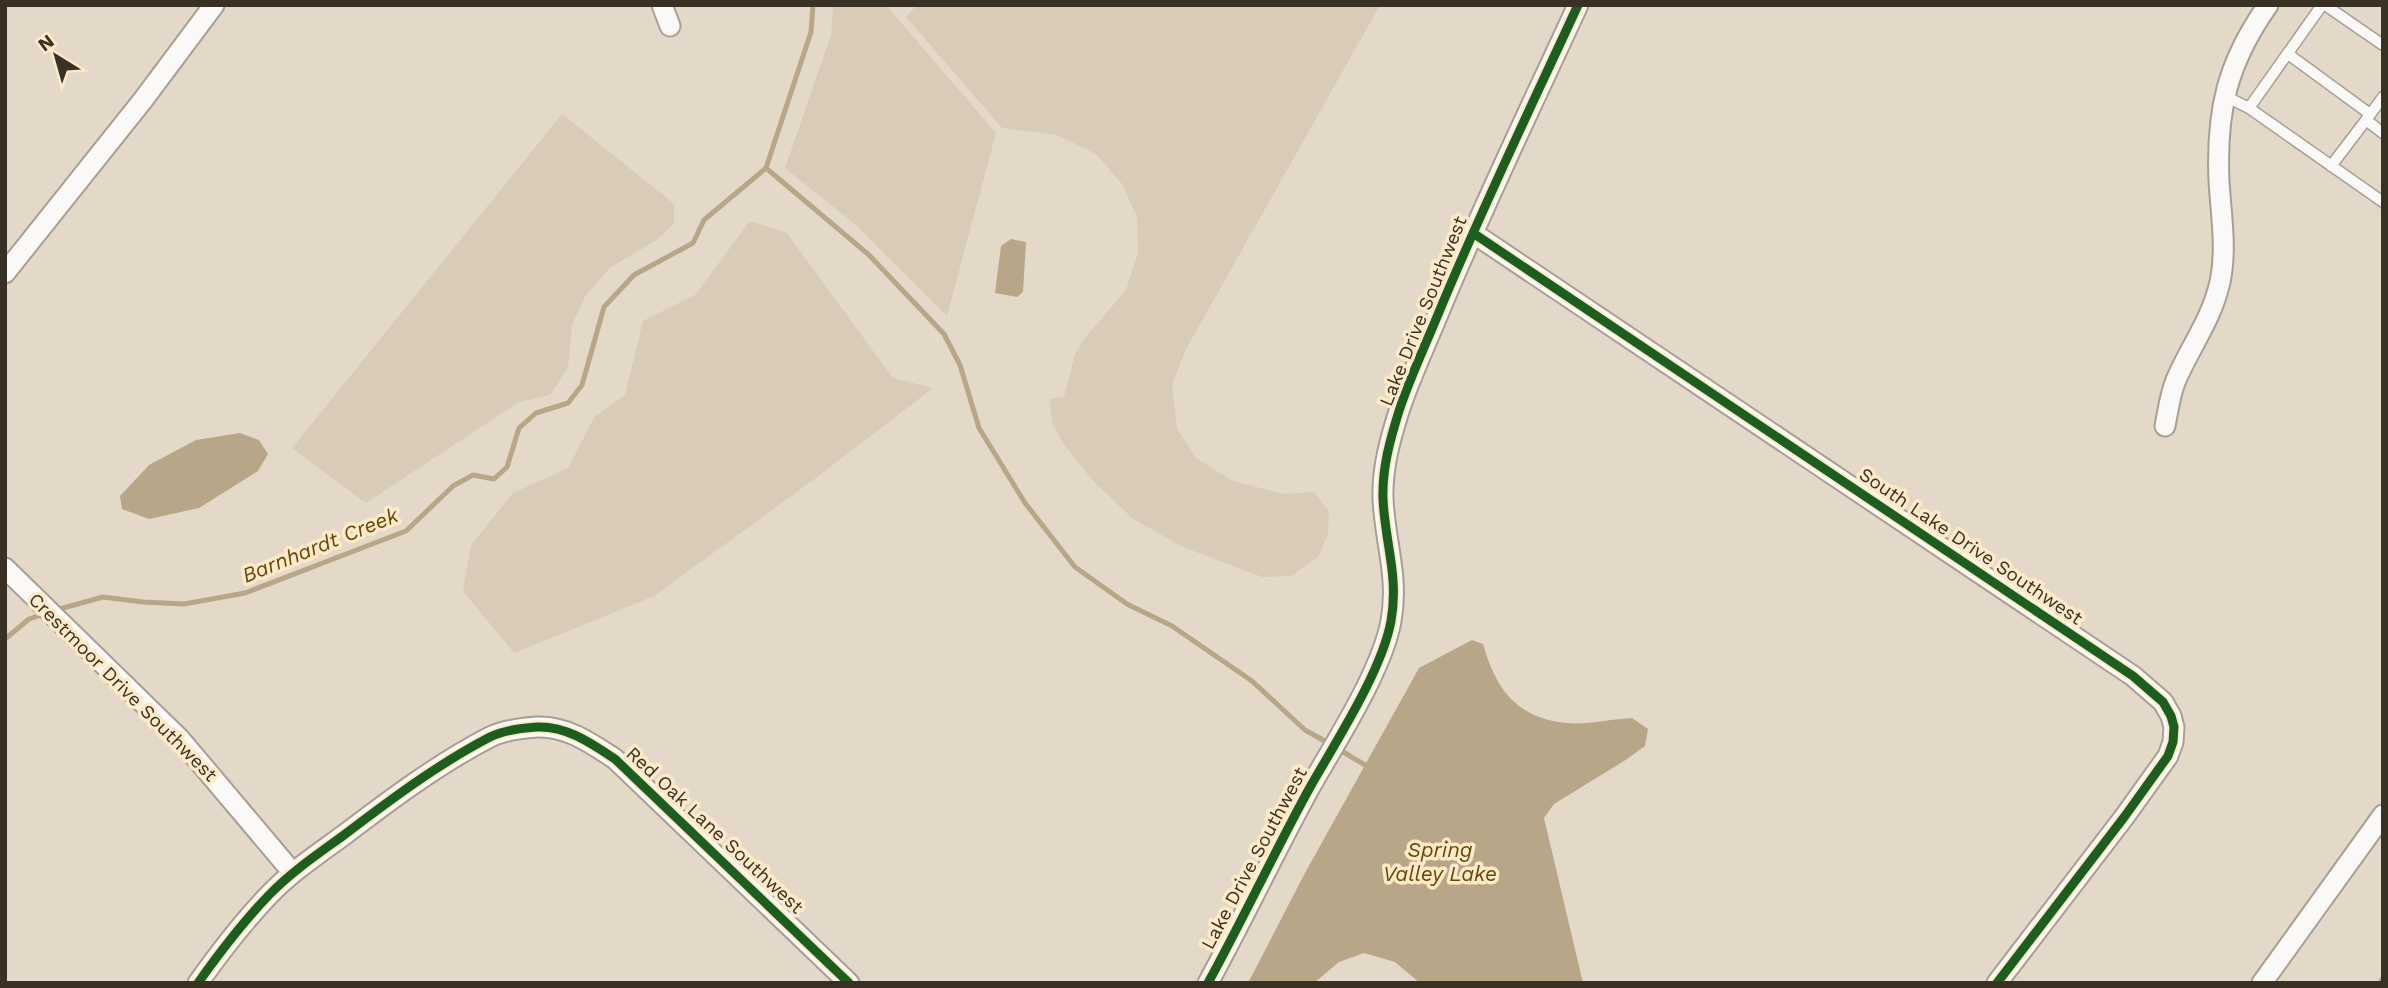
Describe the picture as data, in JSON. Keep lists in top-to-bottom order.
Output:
{
  "streets": {
    "street": [
      "Lake Drive Southwest",
      "South Lake Drive Southwest",
      "Crestmoor Drive Southwest",
      "Red Oak Lane Southwest"
    ]
  },
  "crossings": [
    ["Lake Drive Southwest", "South Lake Drive Southwest"],
    ["Crestmoor Drive Southwest", "Red Oak Lane Southwest"]
  ],
  "water": ["Barnhardt Creek", "Spring Valley Lake"],
  "north": "top left"
}
